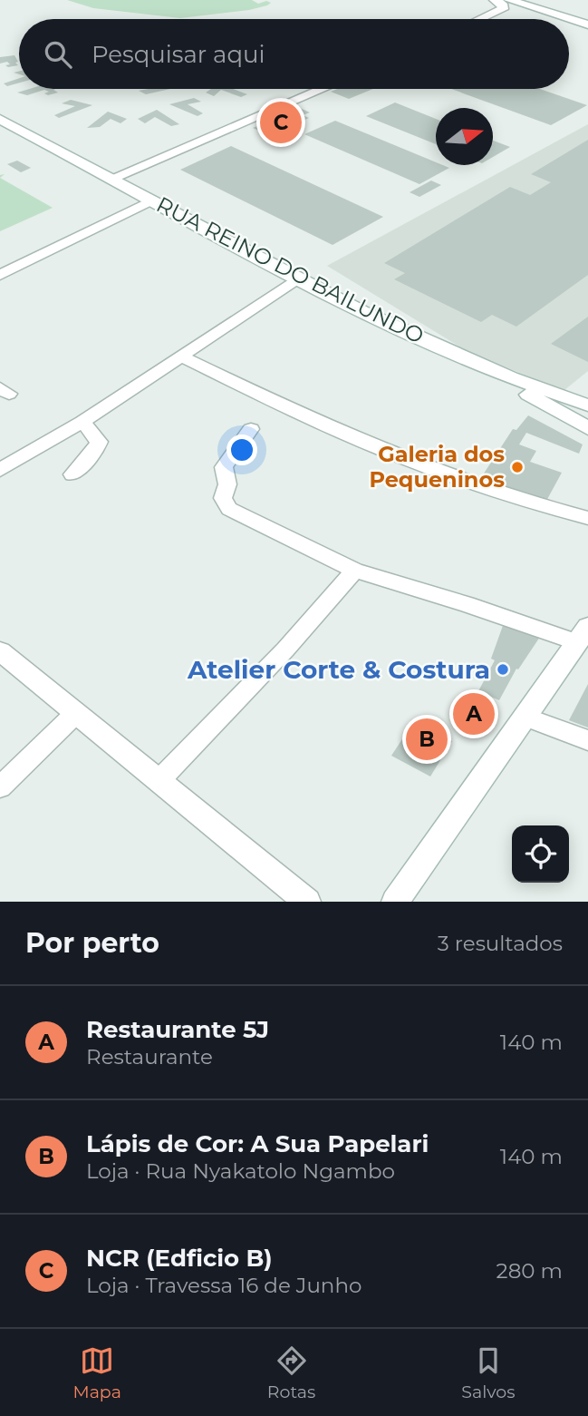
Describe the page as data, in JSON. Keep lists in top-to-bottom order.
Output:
{
  "streets": {
    "main road": ["RUA REINO DO BAILUNDO"]
  },
  "places": ["Galeria dos Pequeninos", "Atelier Corte & Costura"],
  "north": "right",
  "page": {
    "search": "Pesquisar aqui",
    "pins": ["C", "A", "B"],
    "heading": ["Por perto", "3 resultados"],
    "list": [
      {
        "mark": "A",
        "name": "Restaurante 5J",
        "note": "Restaurante",
        "value": "140 m"
      },
      {
        "mark": "B",
        "name": "Lápis de Cor: A Sua Papelari",
        "note": "Loja · Rua Nyakatolo Ngambo",
        "value": "140 m"
      },
      {
        "mark": "C",
        "name": "NCR (Edficio B)",
        "note": "Loja · Travessa 16 de Junho",
        "value": "280 m"
      }
    ],
    "nav": ["Mapa", "Rotas", "Salvos"]
  }
}
